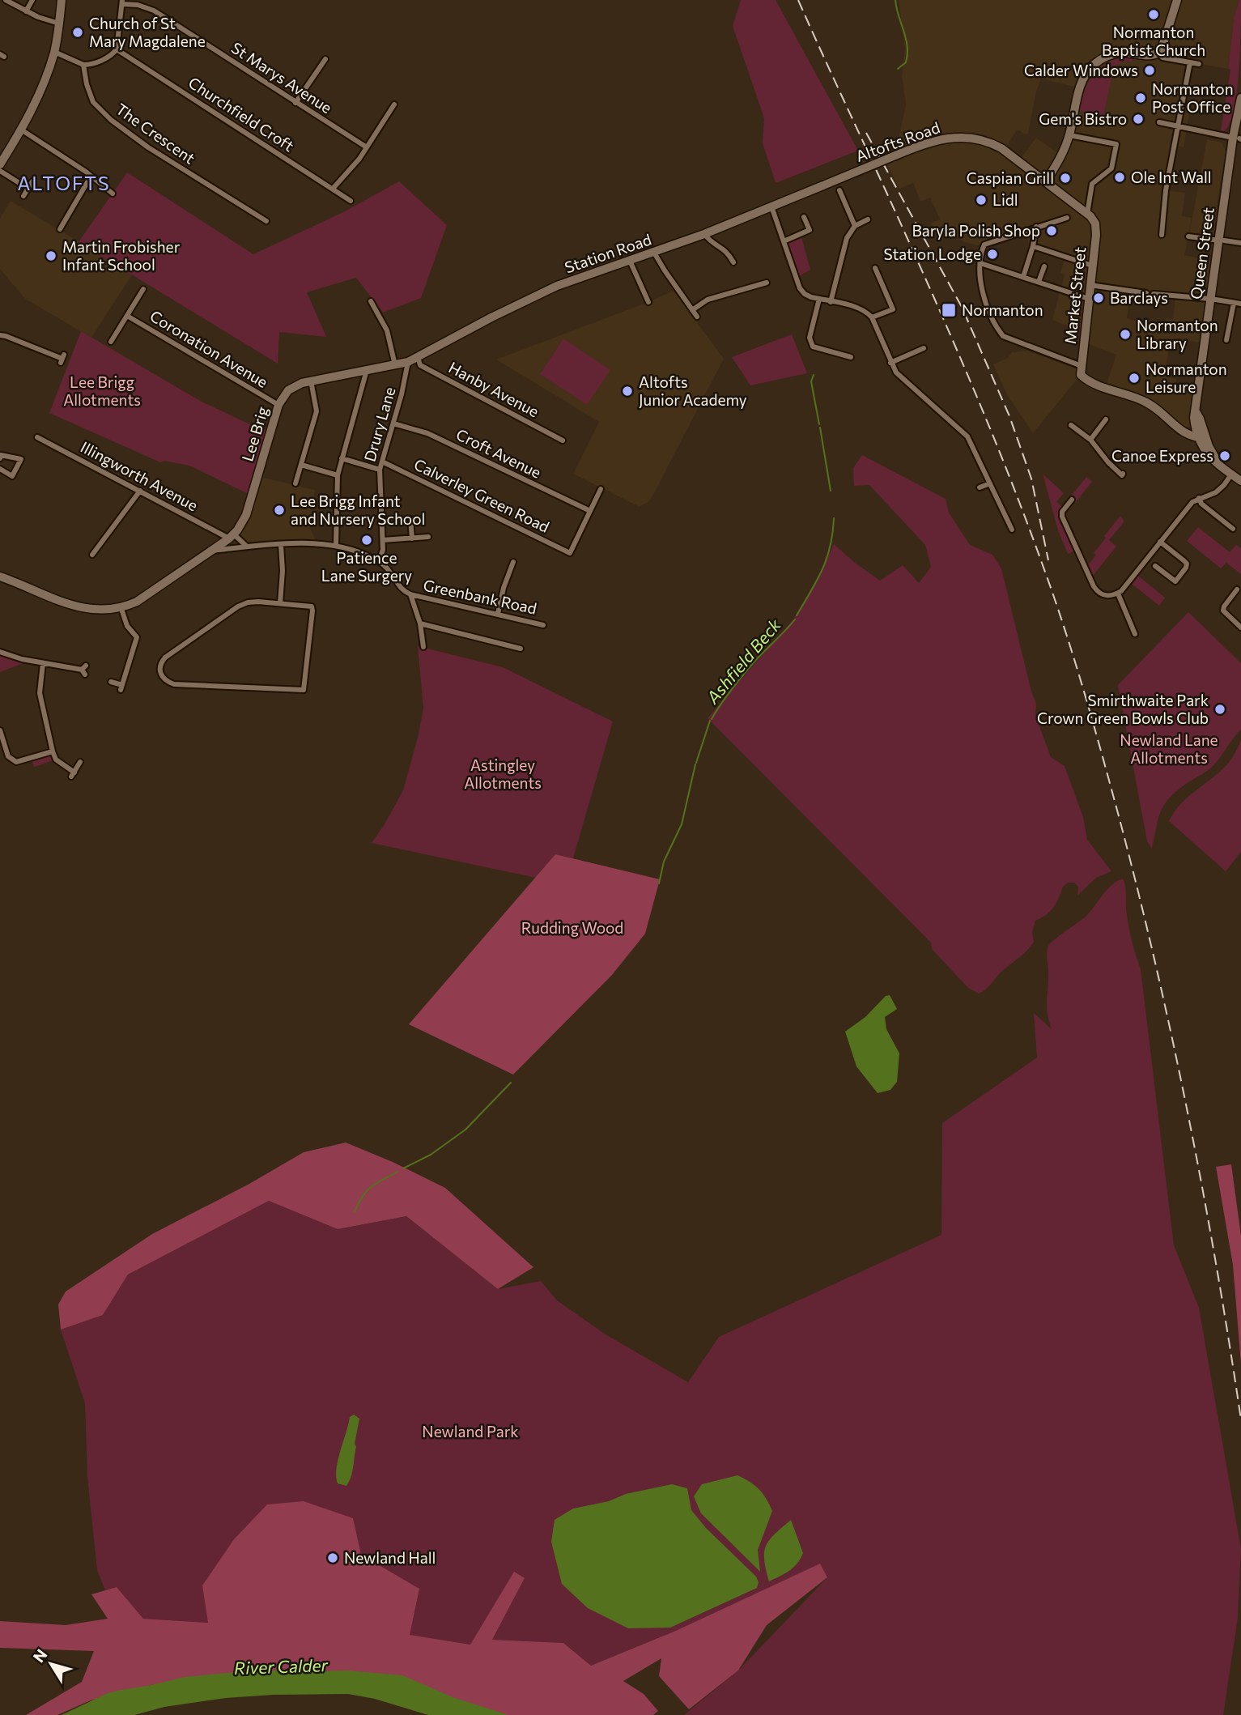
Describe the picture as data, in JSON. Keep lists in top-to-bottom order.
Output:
{
  "streets": {
    "street": [
      "St Marys Avenue",
      "Churchfield Croft",
      "The Crescent",
      "Altofts Road",
      "Station Road",
      "Queen Street",
      "Market Street",
      "Coronation Avenue",
      "Hanby Avenue",
      "Drury Lane",
      "Lee Brig",
      "Croft Avenue",
      "Illingworth Avenue",
      "Calverley Green Road",
      "Greenbank Road"
    ]
  },
  "crossings": [
    ["Altofts Road", "Station Road"],
    ["Altofts Road", "Market Street"],
    ["Station Road", "Hanby Avenue"],
    ["Station Road", "Drury Lane"],
    ["Station Road", "Lee Brig"],
    ["Coronation Avenue", "Lee Brig"],
    ["Drury Lane", "Lee Brig"],
    ["Drury Lane", "Croft Avenue"],
    ["Drury Lane", "Calverley Green Road"],
    ["Lee Brig", "Illingworth Avenue"],
    ["Croft Avenue", "Calverley Green Road"]
  ],
  "districts": ["ALTOFTS"],
  "water": ["Ashfield Beck", "River Calder"],
  "parks": [
    "Lee Brigg Allotments",
    "Newland Lane Allotments",
    "Astingley Allotments",
    "Rudding Wood",
    "Newland Park"
  ],
  "places": {
    "other": [
      "Normanton Baptist Church",
      "Church of St Mary Magdalene",
      "Calder Windows",
      "Normanton Post Office",
      "Gem's Bistro",
      "Ole Int Wall",
      "Caspian Grill",
      "Lidl",
      "Baryla Polish Shop",
      "Station Lodge",
      "Martin Frobisher Infant School",
      "Barclays",
      "Normanton Library",
      "Normanton Leisure",
      "Altofts Junior Academy",
      "Canoe Express",
      "Lee Brigg Infant and Nursery School",
      "Patience Lane Surgery",
      "Smirthwaite Park Crown Green Bowls Club",
      "Newland Hall"
    ],
    "transit": ["Normanton"]
  },
  "north": "top left"
}
